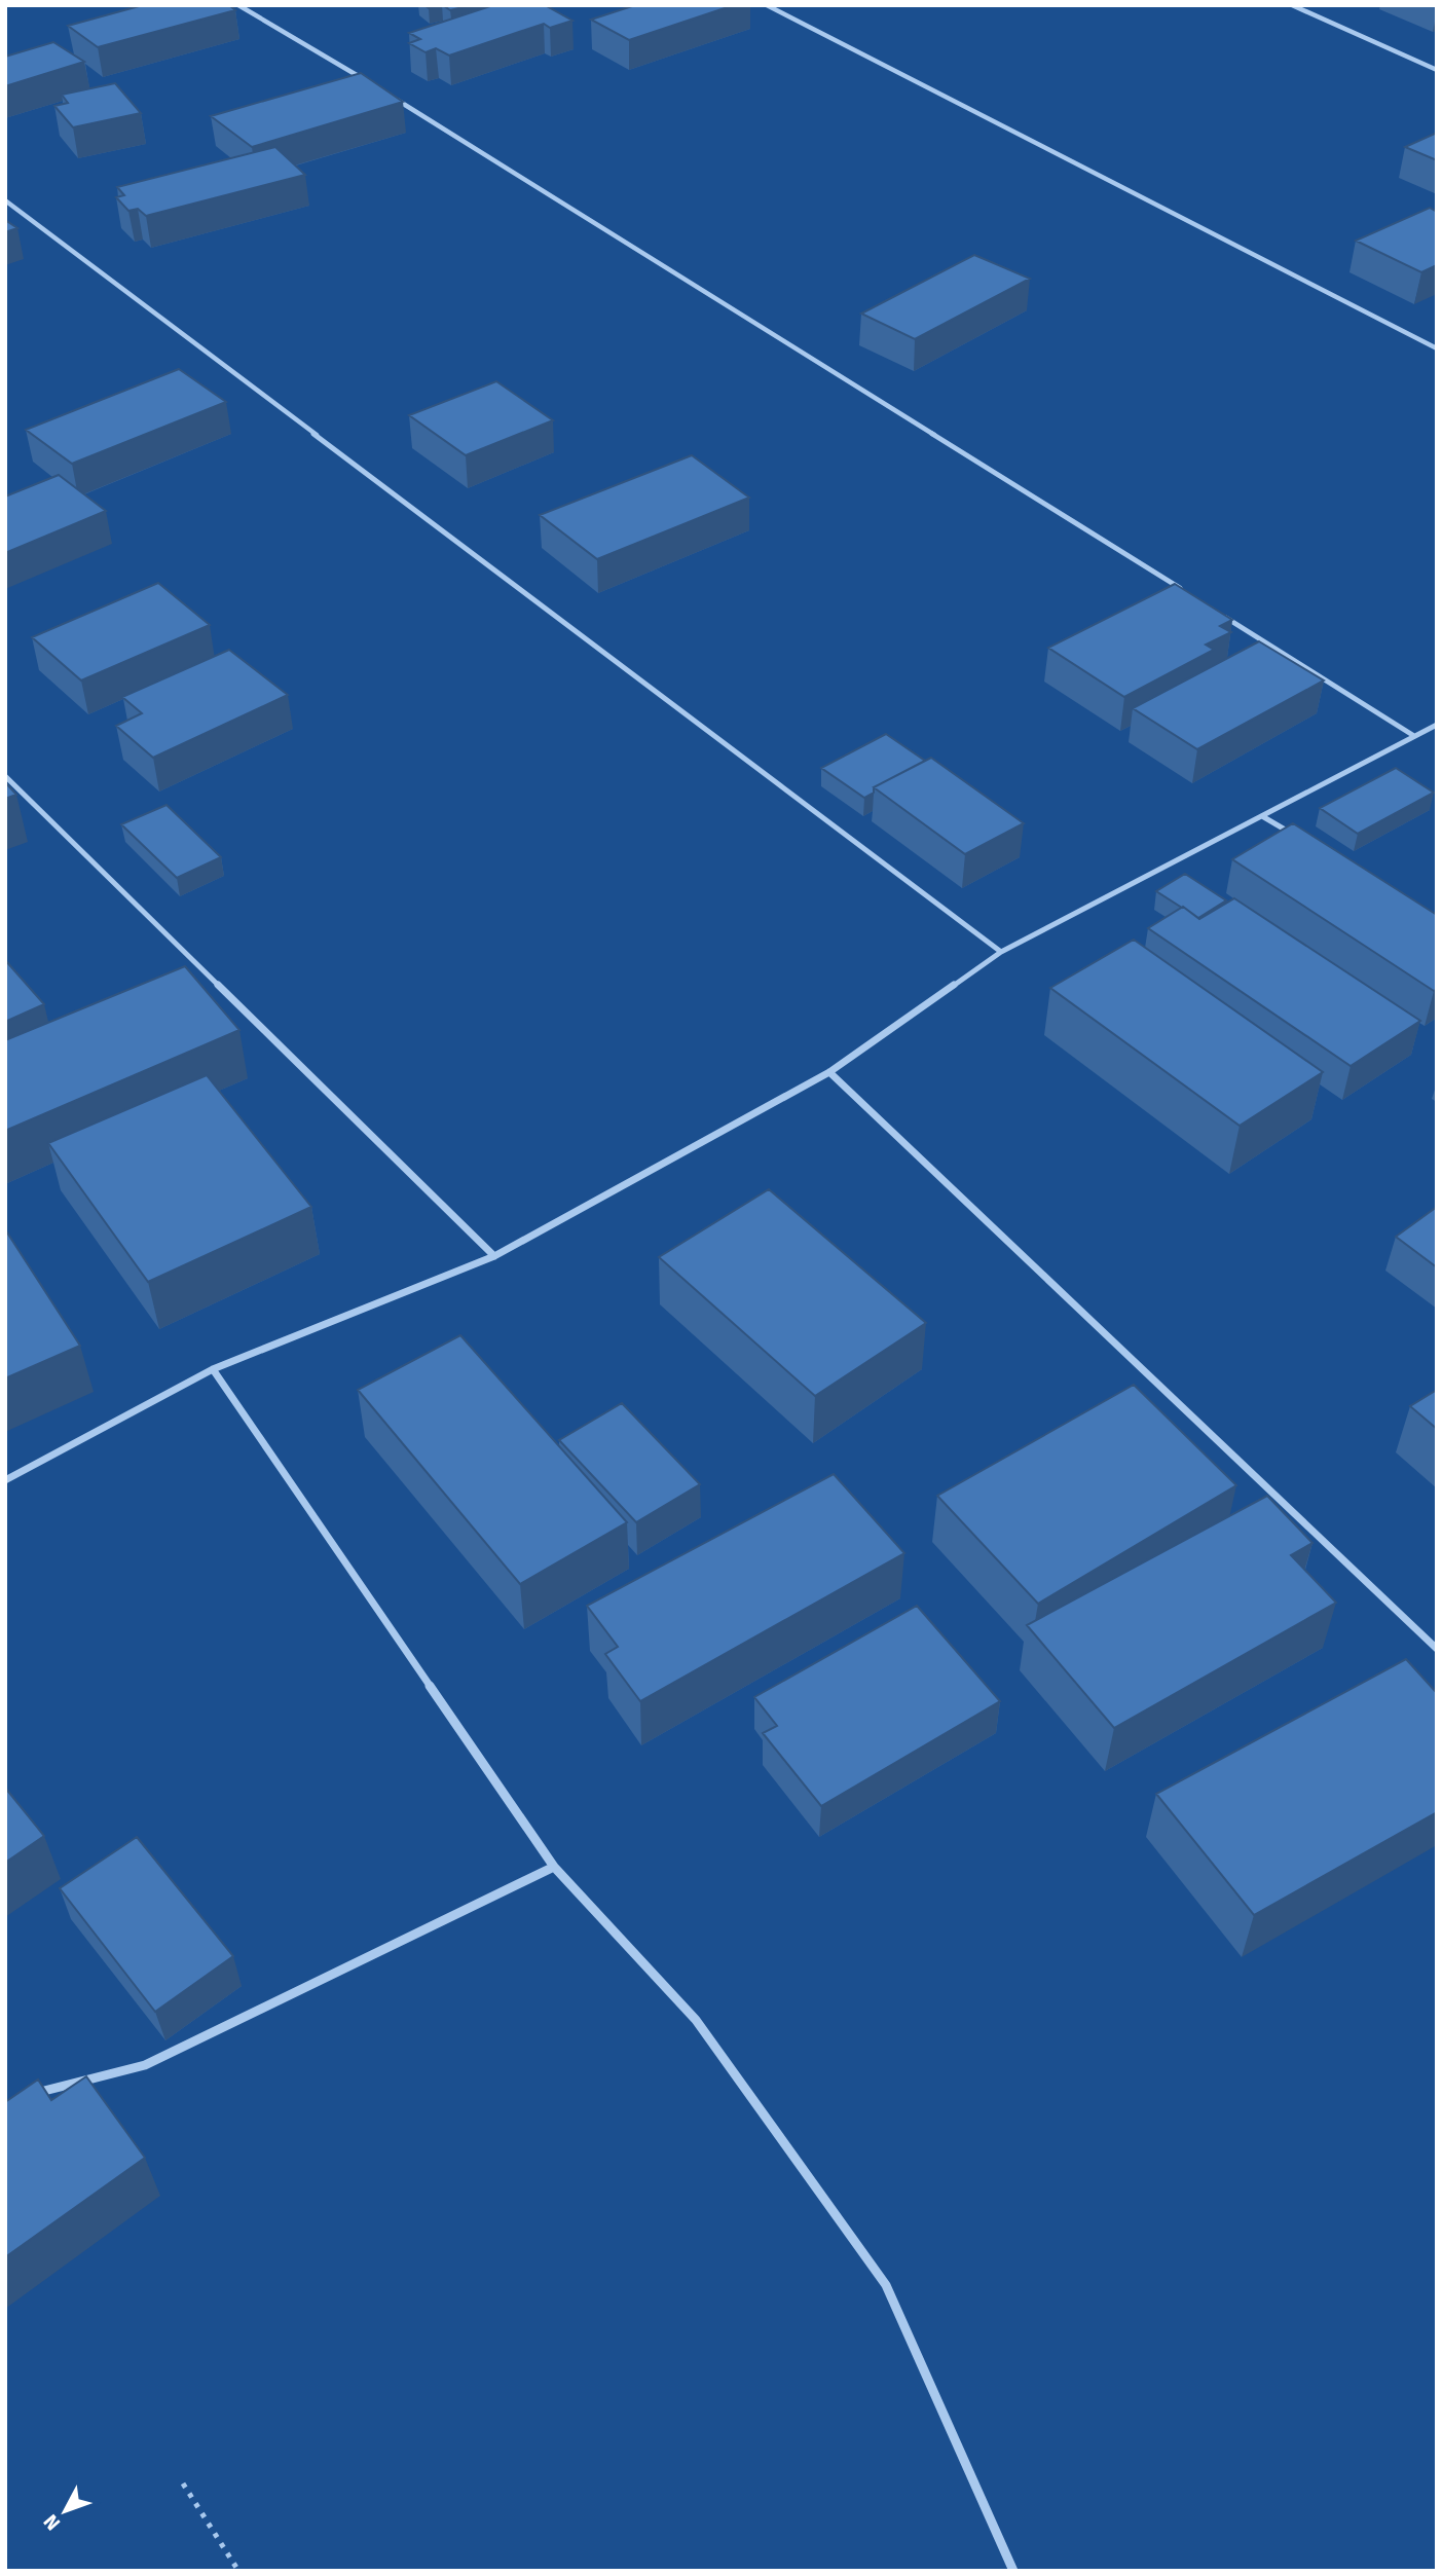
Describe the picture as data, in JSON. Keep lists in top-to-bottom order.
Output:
{
  "north": "bottom left"
}
